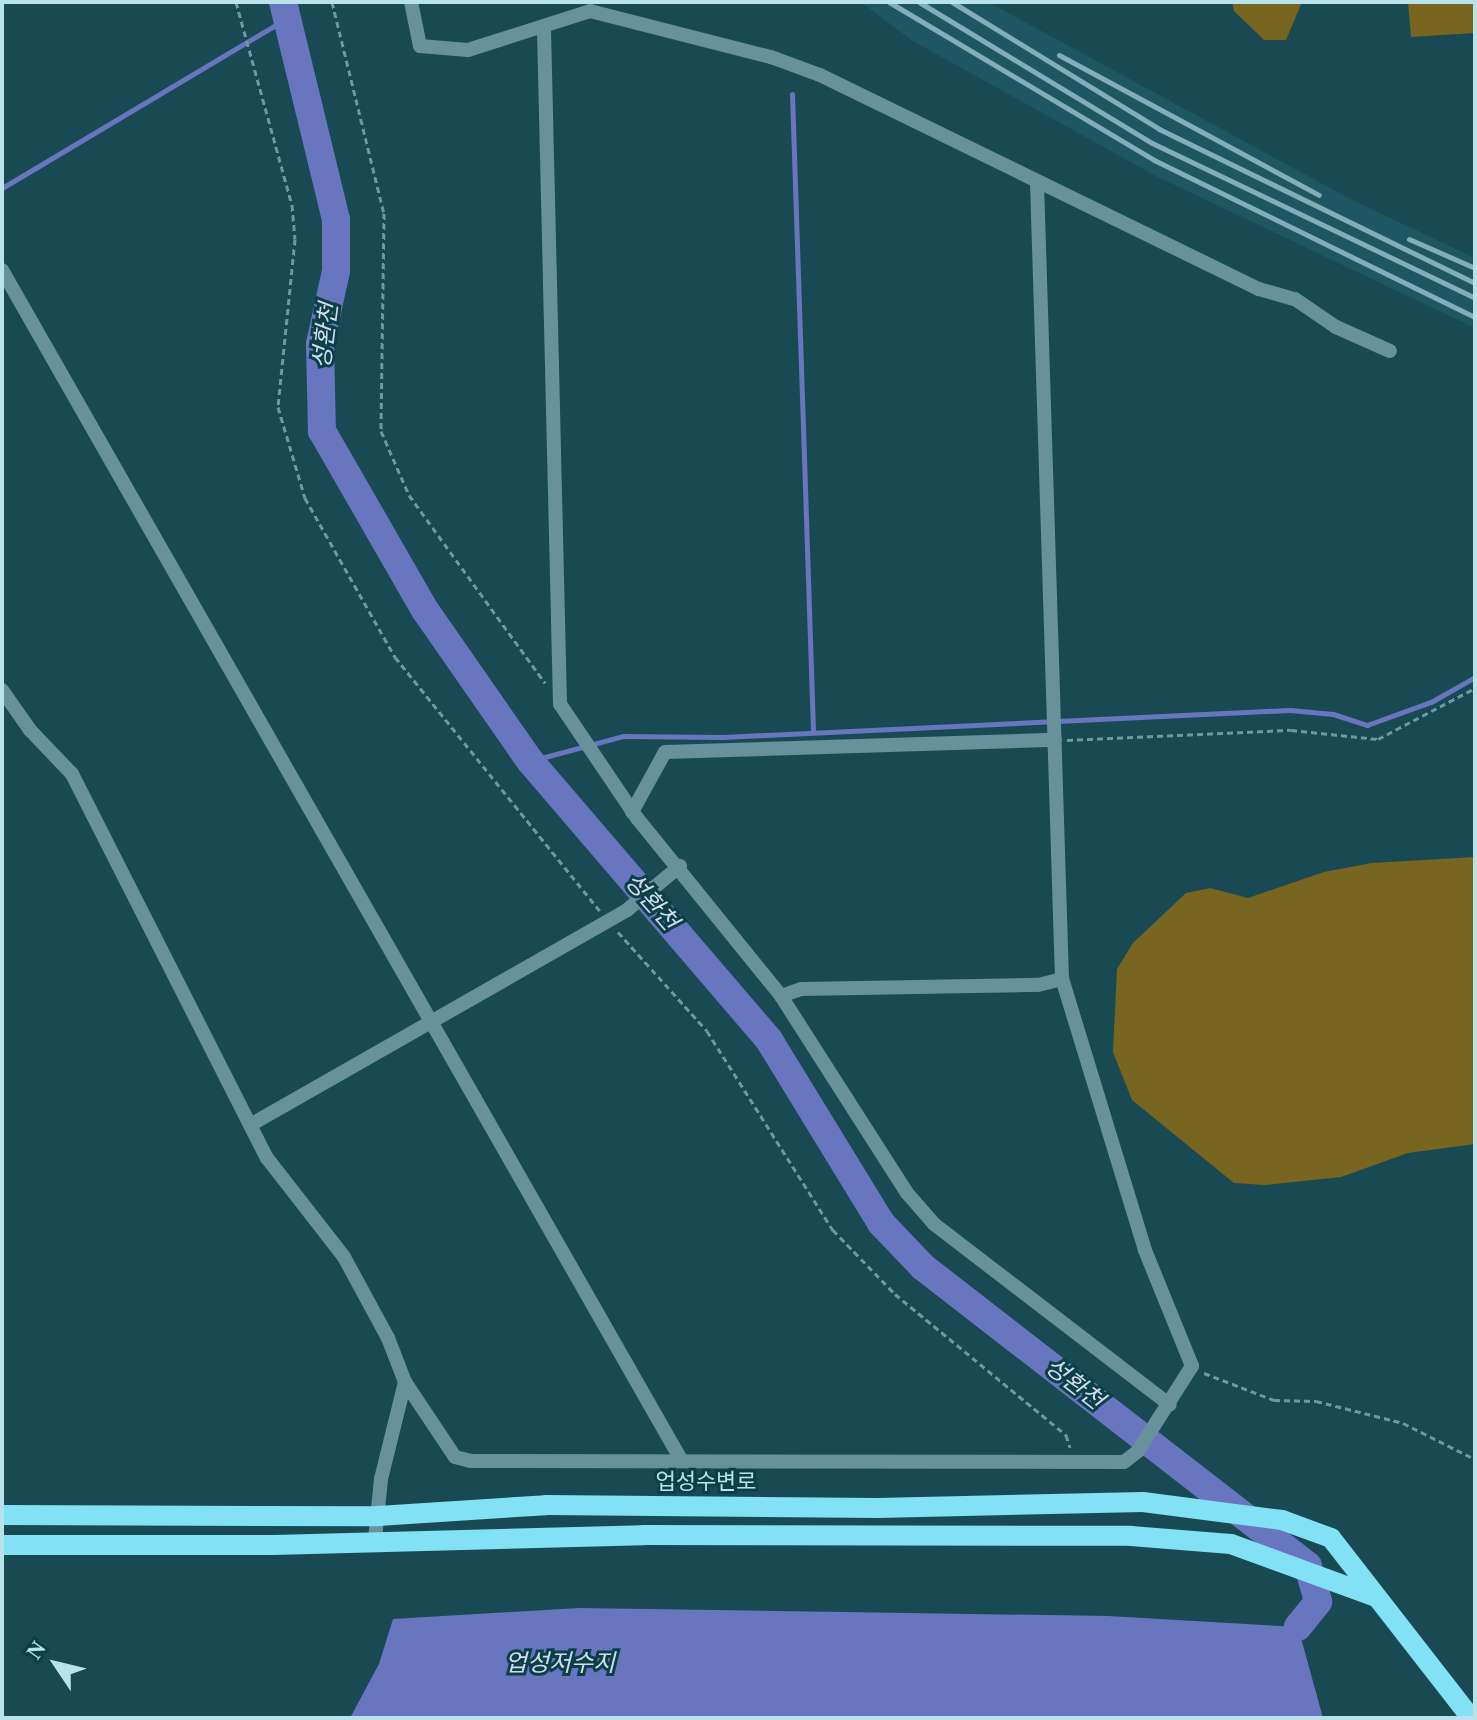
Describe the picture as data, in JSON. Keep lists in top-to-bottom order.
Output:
{
  "streets": {
    "main road": ["업성수변로"]
  },
  "water": ["성환천", "업성저수지"],
  "north": "top left"
}
